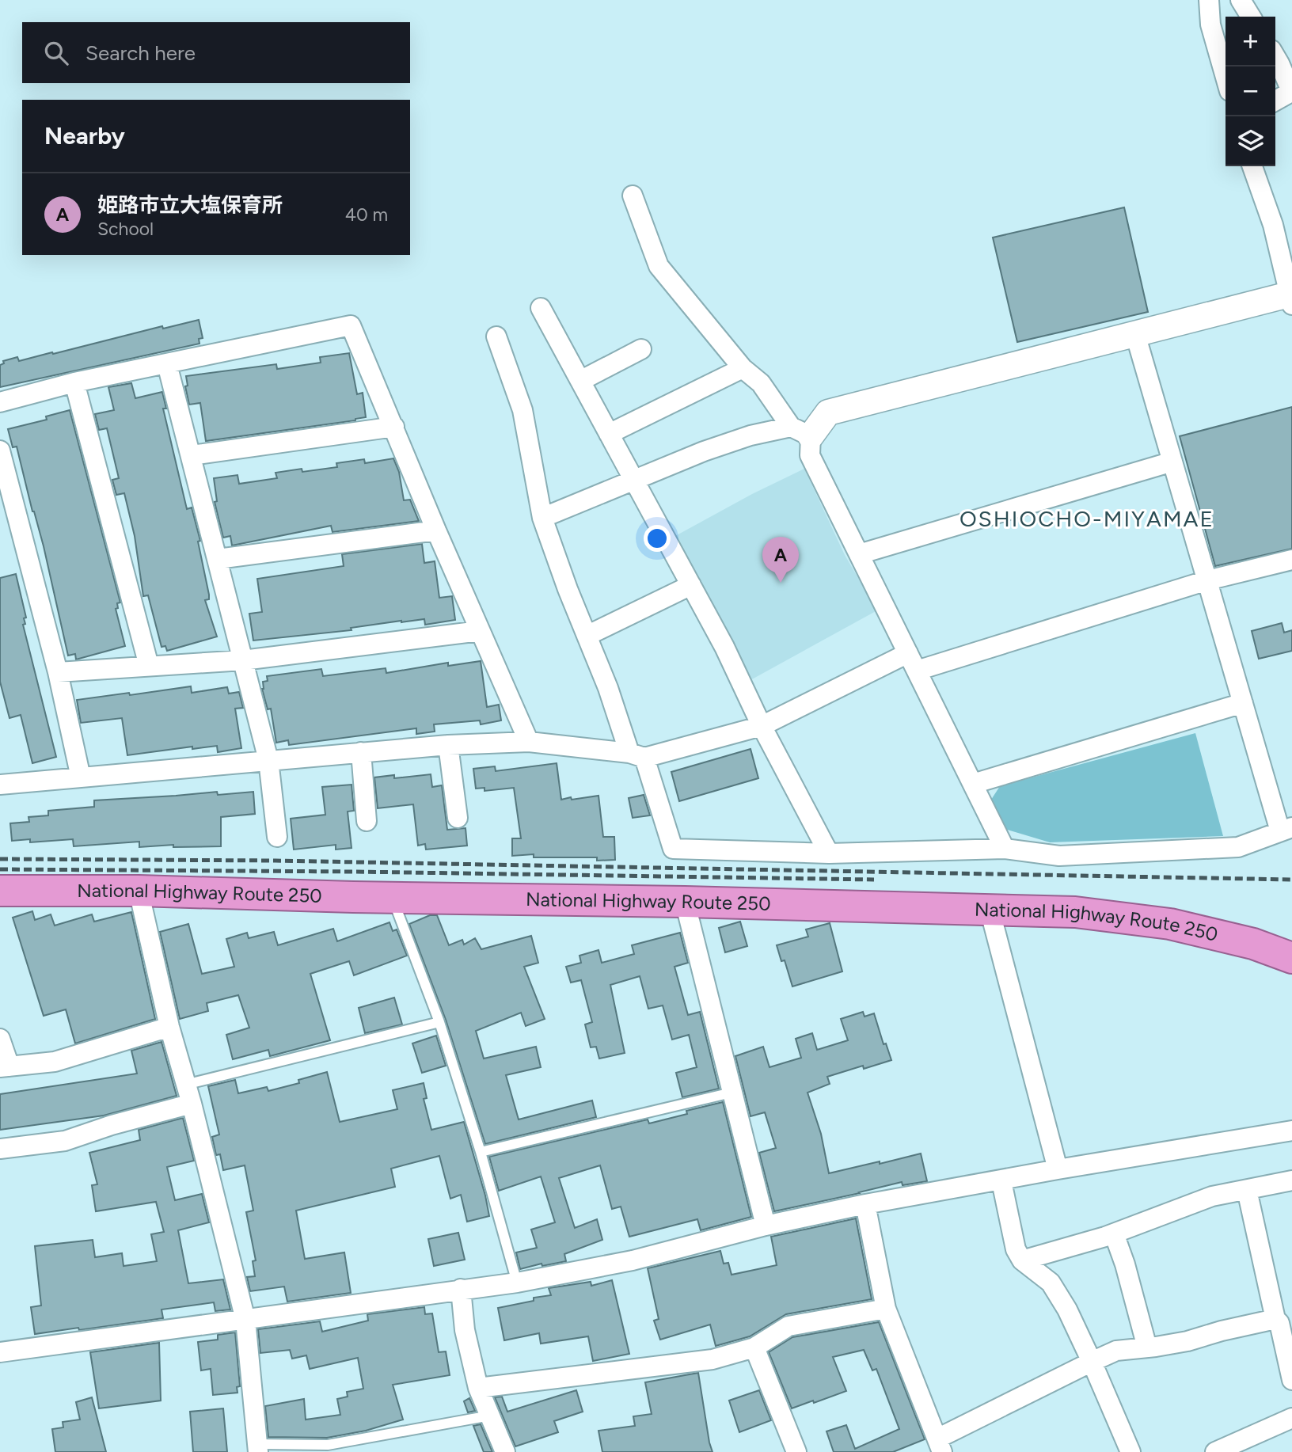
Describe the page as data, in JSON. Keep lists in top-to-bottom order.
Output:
{
  "streets": {
    "highway": ["National Highway Route 250"]
  },
  "districts": ["OSHIOCHO-MIYAMAE"],
  "page": {
    "map_buttons": ["+", "−"],
    "search": "Search here",
    "heading": "Nearby",
    "list": [
      {
        "mark": "A",
        "name": "姫路市立大塩保育所",
        "note": "School",
        "value": "40 m"
      }
    ],
    "pins": "A"
  }
}
